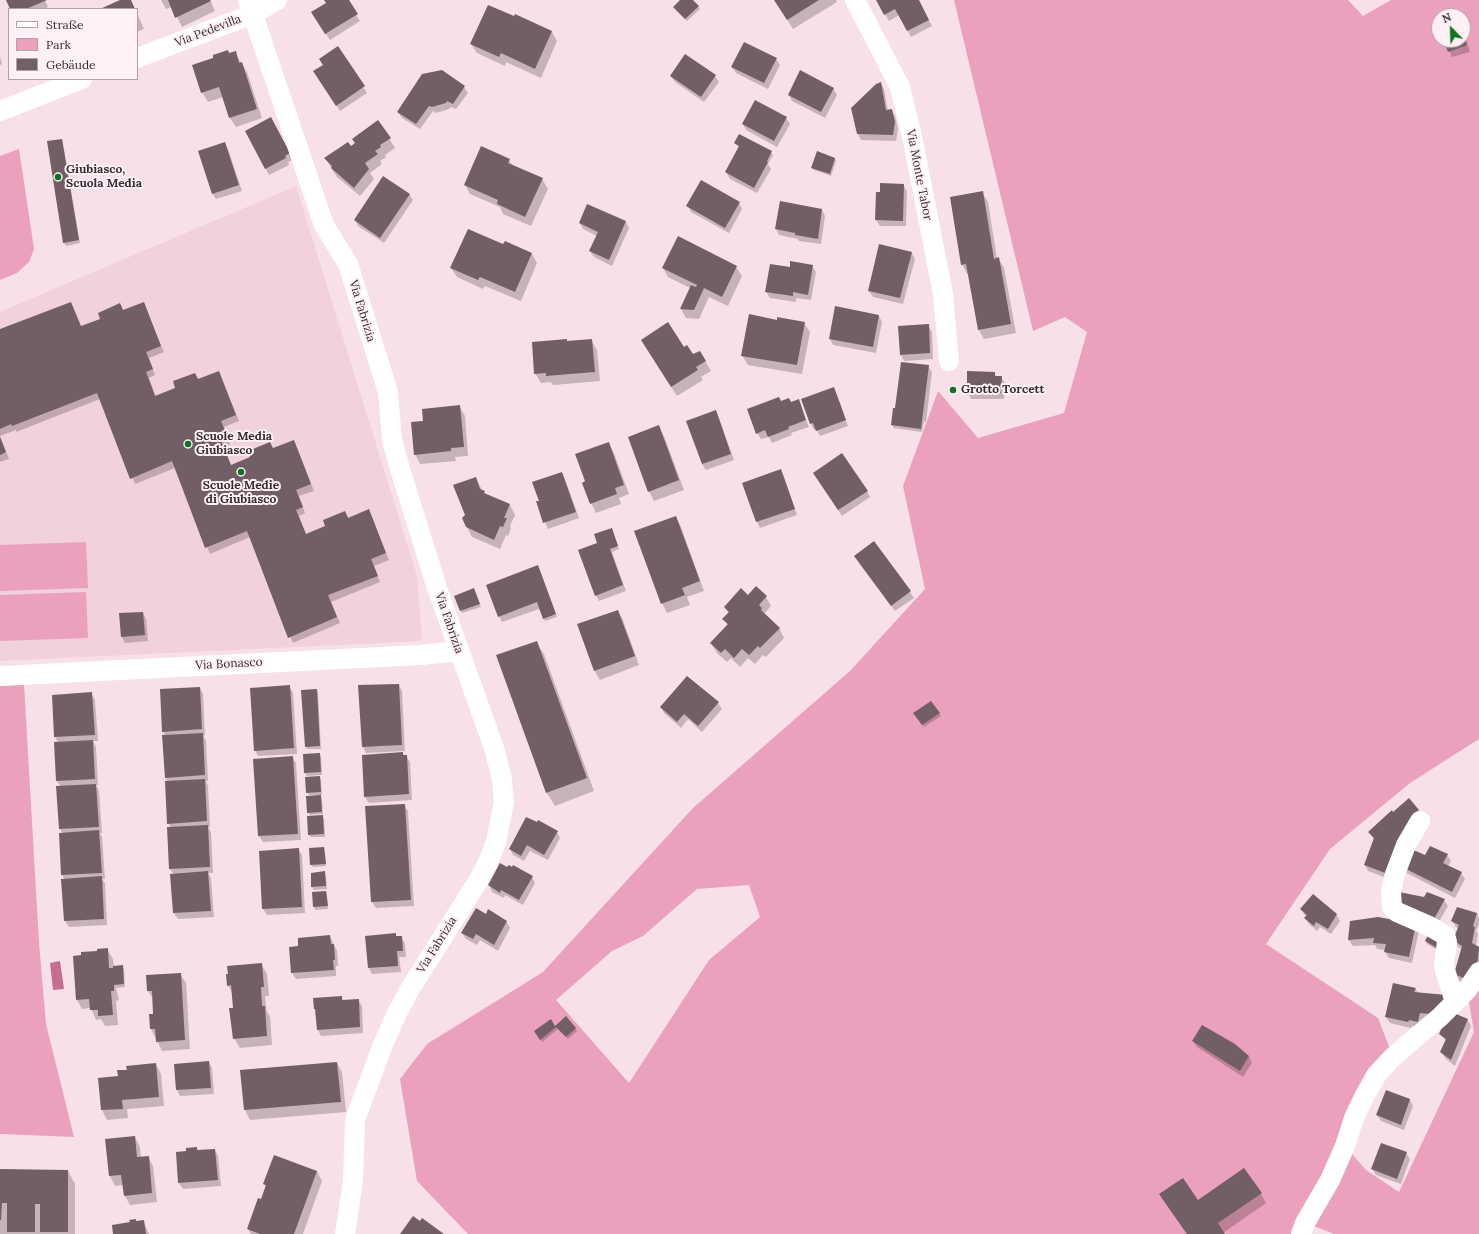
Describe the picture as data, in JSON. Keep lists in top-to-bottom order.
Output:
{
  "streets": {
    "street": [
      "Via Pedevilla",
      "Via Monte Tabor",
      "Via Fabrizia",
      "Via Bonasco"
    ]
  },
  "crossings": [
    ["Via Pedevilla", "Via Fabrizia"],
    ["Via Fabrizia", "Via Bonasco"]
  ],
  "places": [
    "Giubiasco, Scuola Media",
    "Grotto Torcett",
    "Scuole Media Giubiasco",
    "Scuole Medie di Giubiasco"
  ],
  "legend": ["Straße", "Park", "Gebäude"],
  "north": "top left"
}
